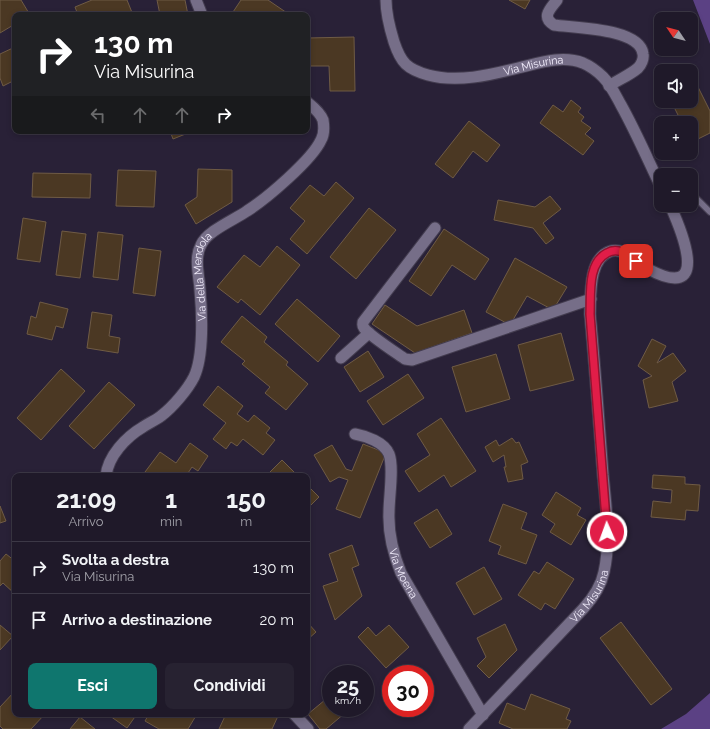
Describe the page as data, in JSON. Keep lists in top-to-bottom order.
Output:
{
  "streets": {
    "street": ["Via Misurina", "Via della Mendola", "Via Moena"]
  },
  "crossings": [
    ["Via Misurina", "Via Moena"]
  ],
  "north": "top left",
  "page": {
    "map_buttons": ["+", "−"],
    "turn": ["130 m", "Via Misurina"],
    "eta": [
      "21:09",
      "Arrivo",
      "1",
      "min",
      "150",
      "m"
    ],
    "list": [
      {
        "name": "Svolta a destra",
        "note": "Via Misurina",
        "value": "130 m"
      },
      {
        "name": "Arrivo a destinazione",
        "value": "20 m"
      }
    ],
    "buttons": ["Esci", "Condividi"],
    "speed": "25 km/h",
    "limit": "30"
  }
}
